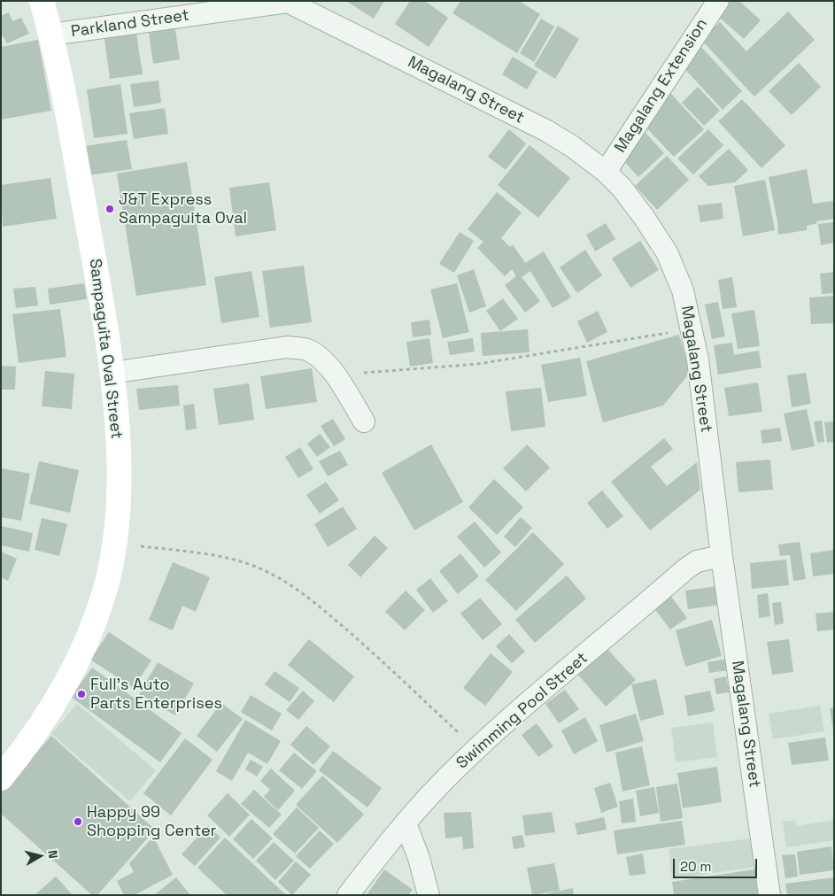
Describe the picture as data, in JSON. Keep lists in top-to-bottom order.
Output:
{
  "streets": {
    "street": [
      "Parkland Street",
      "Magalang Extension",
      "Magalang Street",
      "Sampaguita Oval Street",
      "Swimming Pool Street"
    ]
  },
  "crossings": [
    ["Parkland Street", "Magalang Street"],
    ["Parkland Street", "Sampaguita Oval Street"],
    ["Magalang Extension", "Magalang Street"],
    ["Magalang Street", "Swimming Pool Street"]
  ],
  "places": ["J&T Express Sampaguita Oval", "Full's Auto Parts Enterprises", "Happy 99 Shopping Center"],
  "scale_bar": "20 m",
  "north": "right"
}
